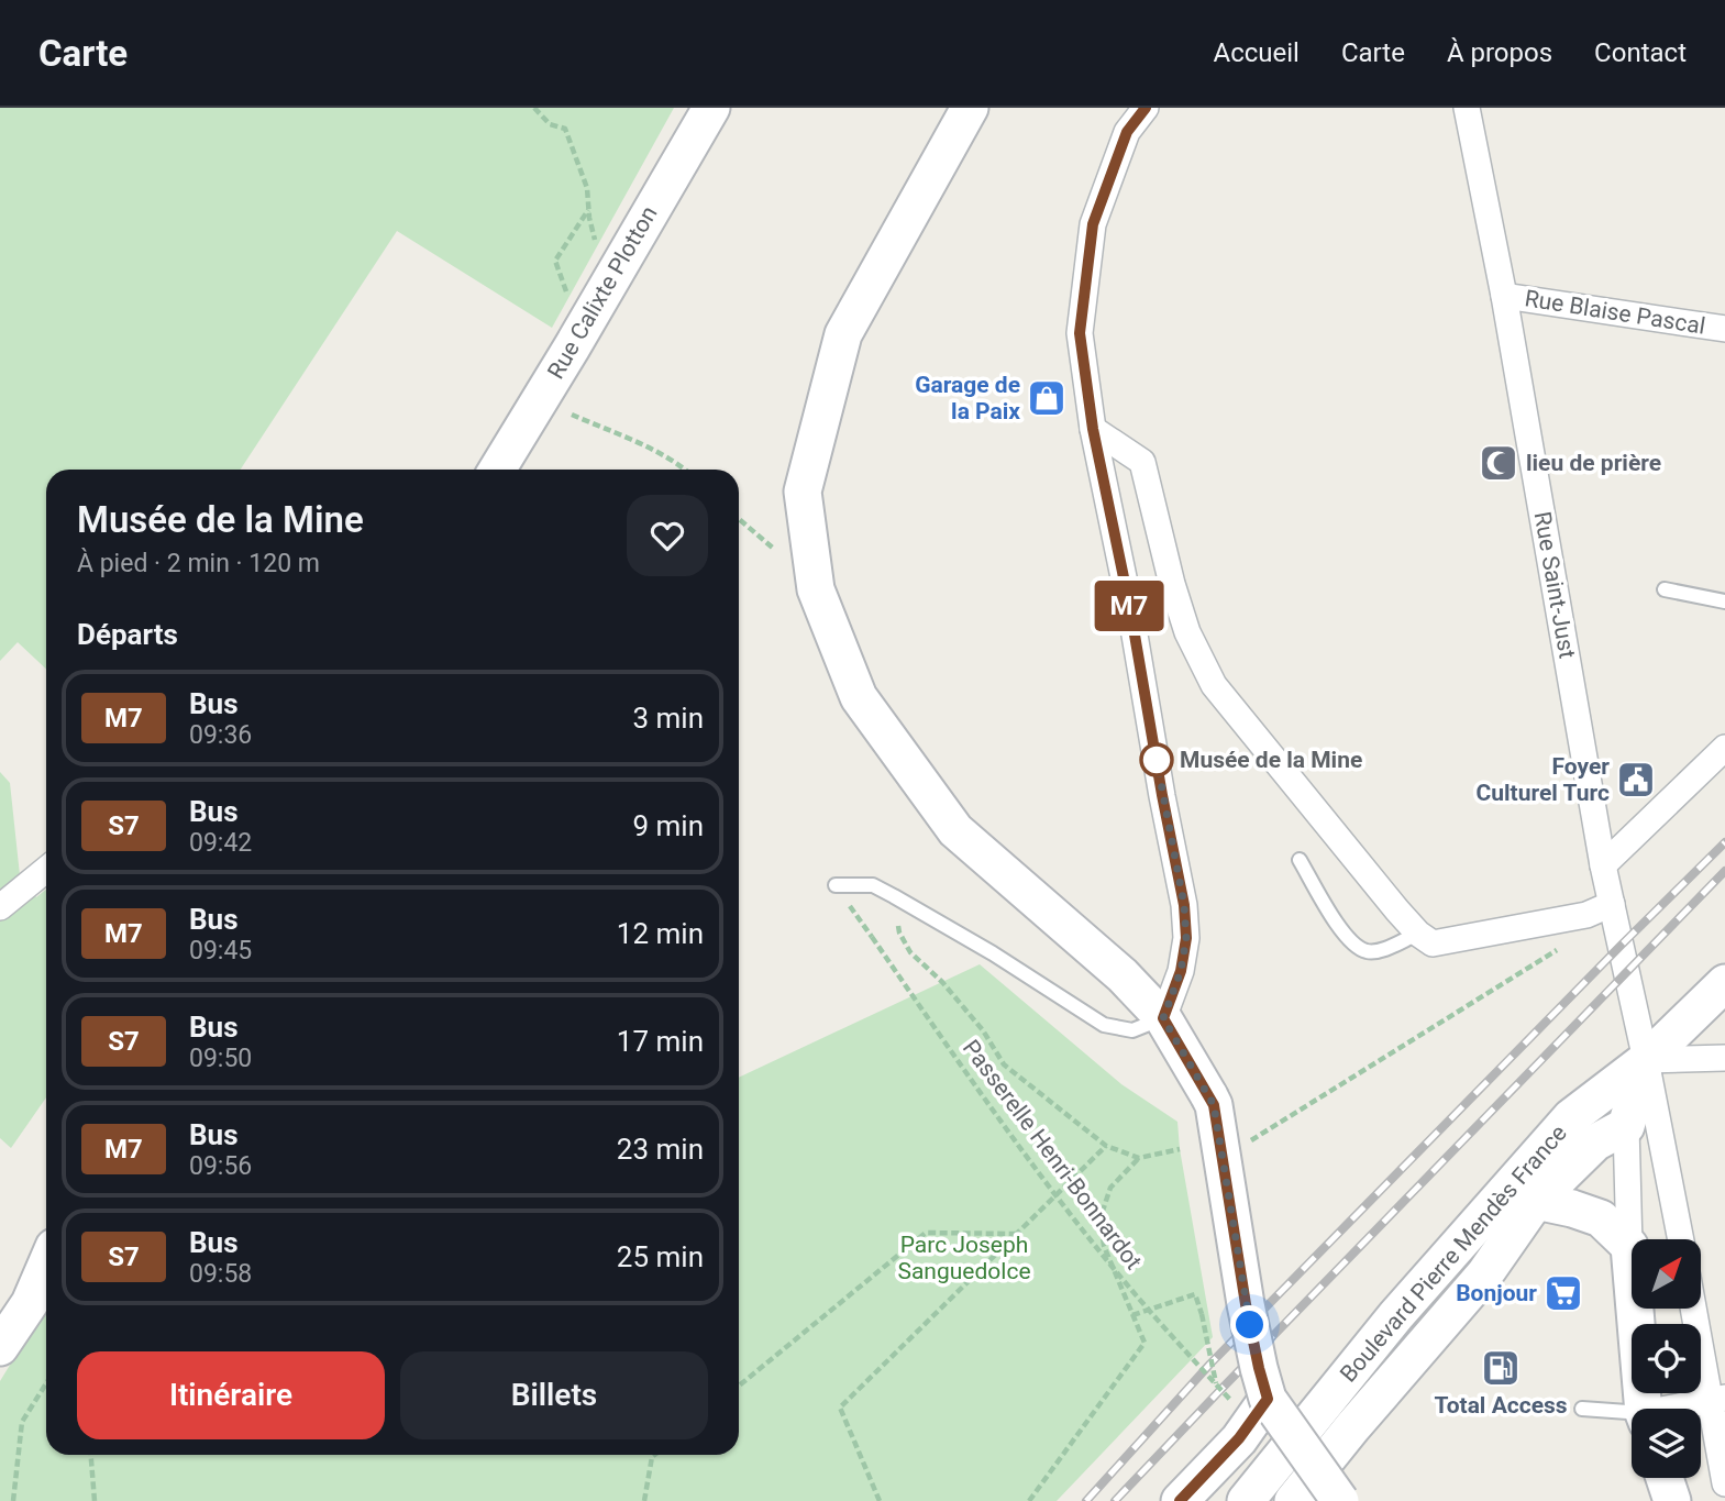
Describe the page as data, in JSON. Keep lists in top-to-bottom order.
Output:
{
  "streets": {
    "main road": ["Rue Calixte Plotton", "Boulevard Pierre Mendès France"],
    "street": ["Rue Blaise Pascal", "Rue Saint-Just"],
    "path": ["Passerelle Henri-Bonnardot"]
  },
  "crossings": [
    ["Rue Blaise Pascal", "Rue Saint-Just"],
    ["Rue Saint-Just", "Boulevard Pierre Mendès France"]
  ],
  "parks": ["Parc Joseph Sanguedolce"],
  "places": {
    "shop": ["Garage de la Paix"],
    "mosque": ["lieu de prière"],
    "other": ["Musée de la Mine"],
    "public building": ["Foyer Culturel Turc"],
    "supermarket": ["Bonjour"],
    "fuel station": ["Total Access"]
  },
  "lines": ["bus line M7"],
  "north": "top right",
  "page": {
    "header": "Carte",
    "nav": [
      "Accueil",
      "Carte",
      "À propos",
      "Contact"
    ],
    "on_map": "M7",
    "heading": [
      ["Musée de la Mine", "À pied · 2 min · 120 m"],
      "Départs"
    ],
    "list": [
      {
        "mark": "M7",
        "name": "Bus",
        "note": "09:36",
        "value": "3 min"
      },
      {
        "mark": "S7",
        "name": "Bus",
        "note": "09:42",
        "value": "9 min"
      },
      {
        "mark": "M7",
        "name": "Bus",
        "note": "09:45",
        "value": "12 min"
      },
      {
        "mark": "S7",
        "name": "Bus",
        "note": "09:50",
        "value": "17 min"
      },
      {
        "mark": "M7",
        "name": "Bus",
        "note": "09:56",
        "value": "23 min"
      },
      {
        "mark": "S7",
        "name": "Bus",
        "note": "09:58",
        "value": "25 min"
      }
    ],
    "buttons": ["Itinéraire", "Billets"]
  }
}
